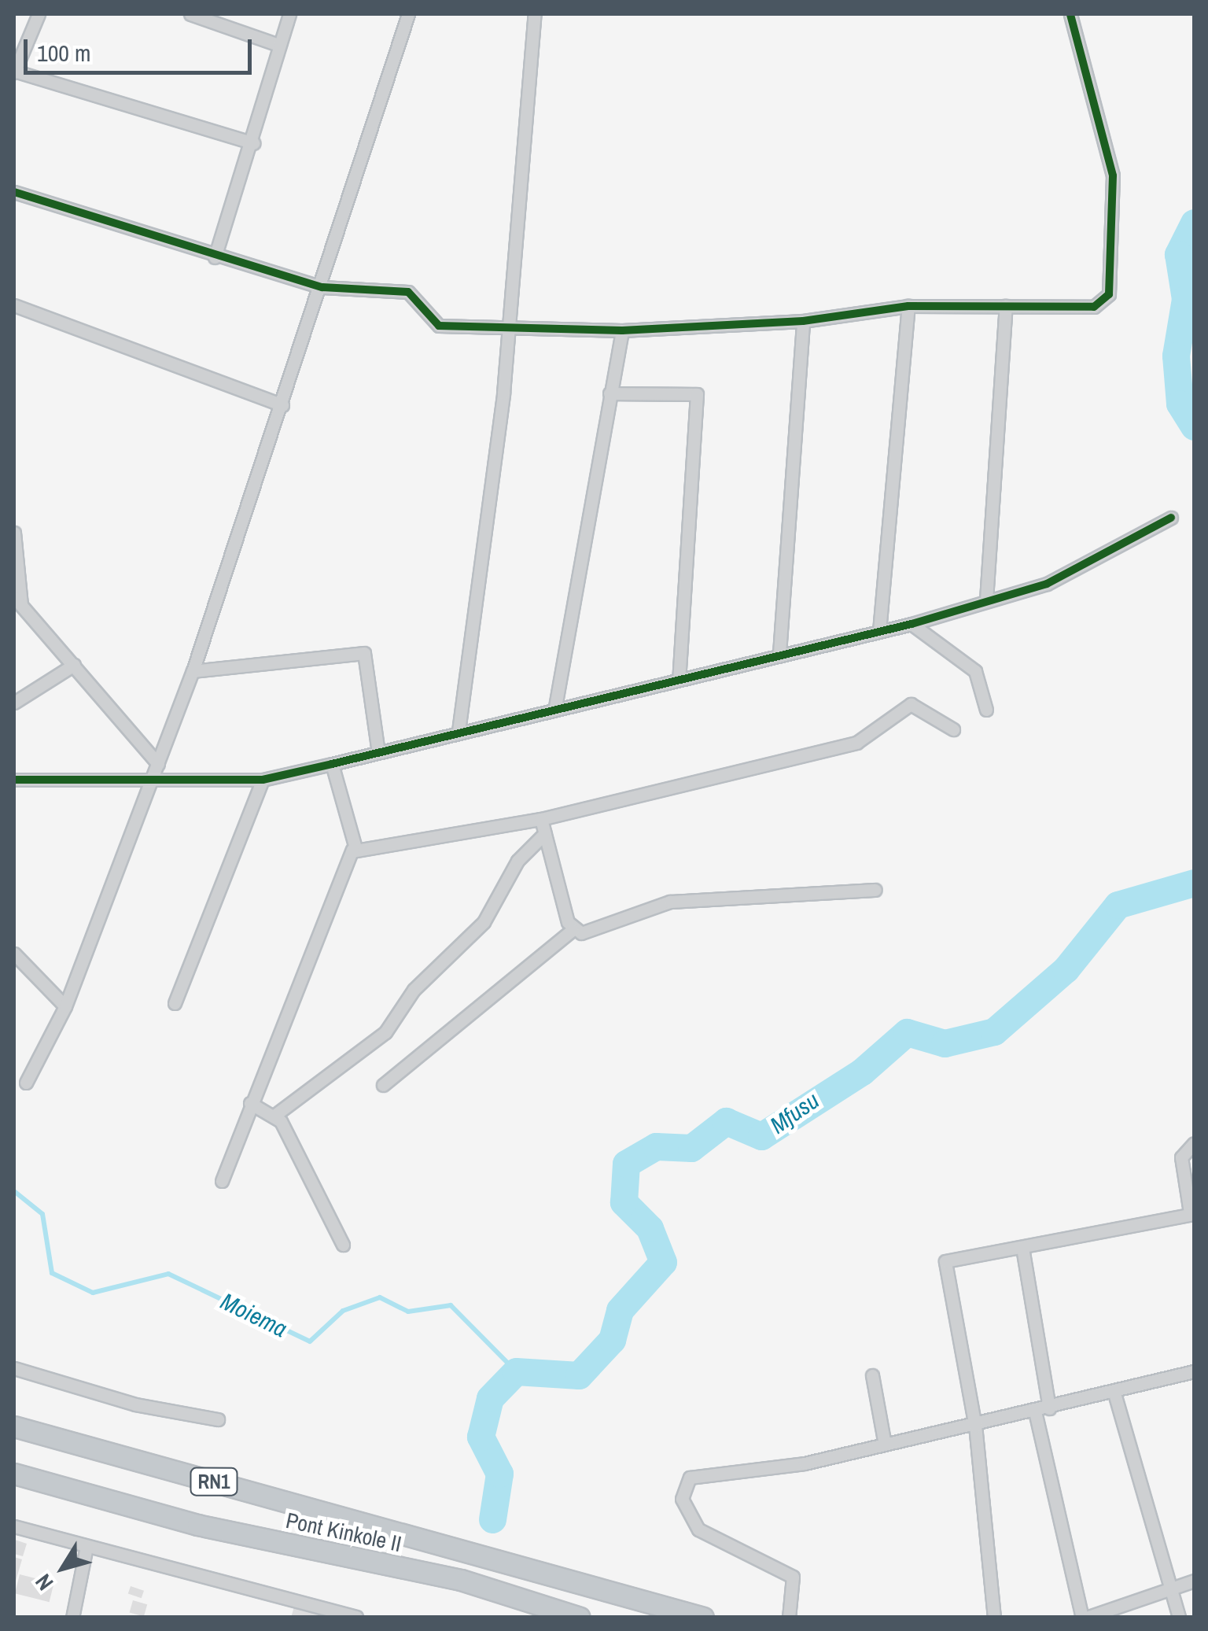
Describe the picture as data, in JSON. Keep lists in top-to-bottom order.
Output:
{
  "streets": {
    "highway": ["RN1", "Pont Kinkole II"]
  },
  "water": ["Mfusu", "Moiema"],
  "scale_bar": "100 m",
  "north": "bottom left"
}
